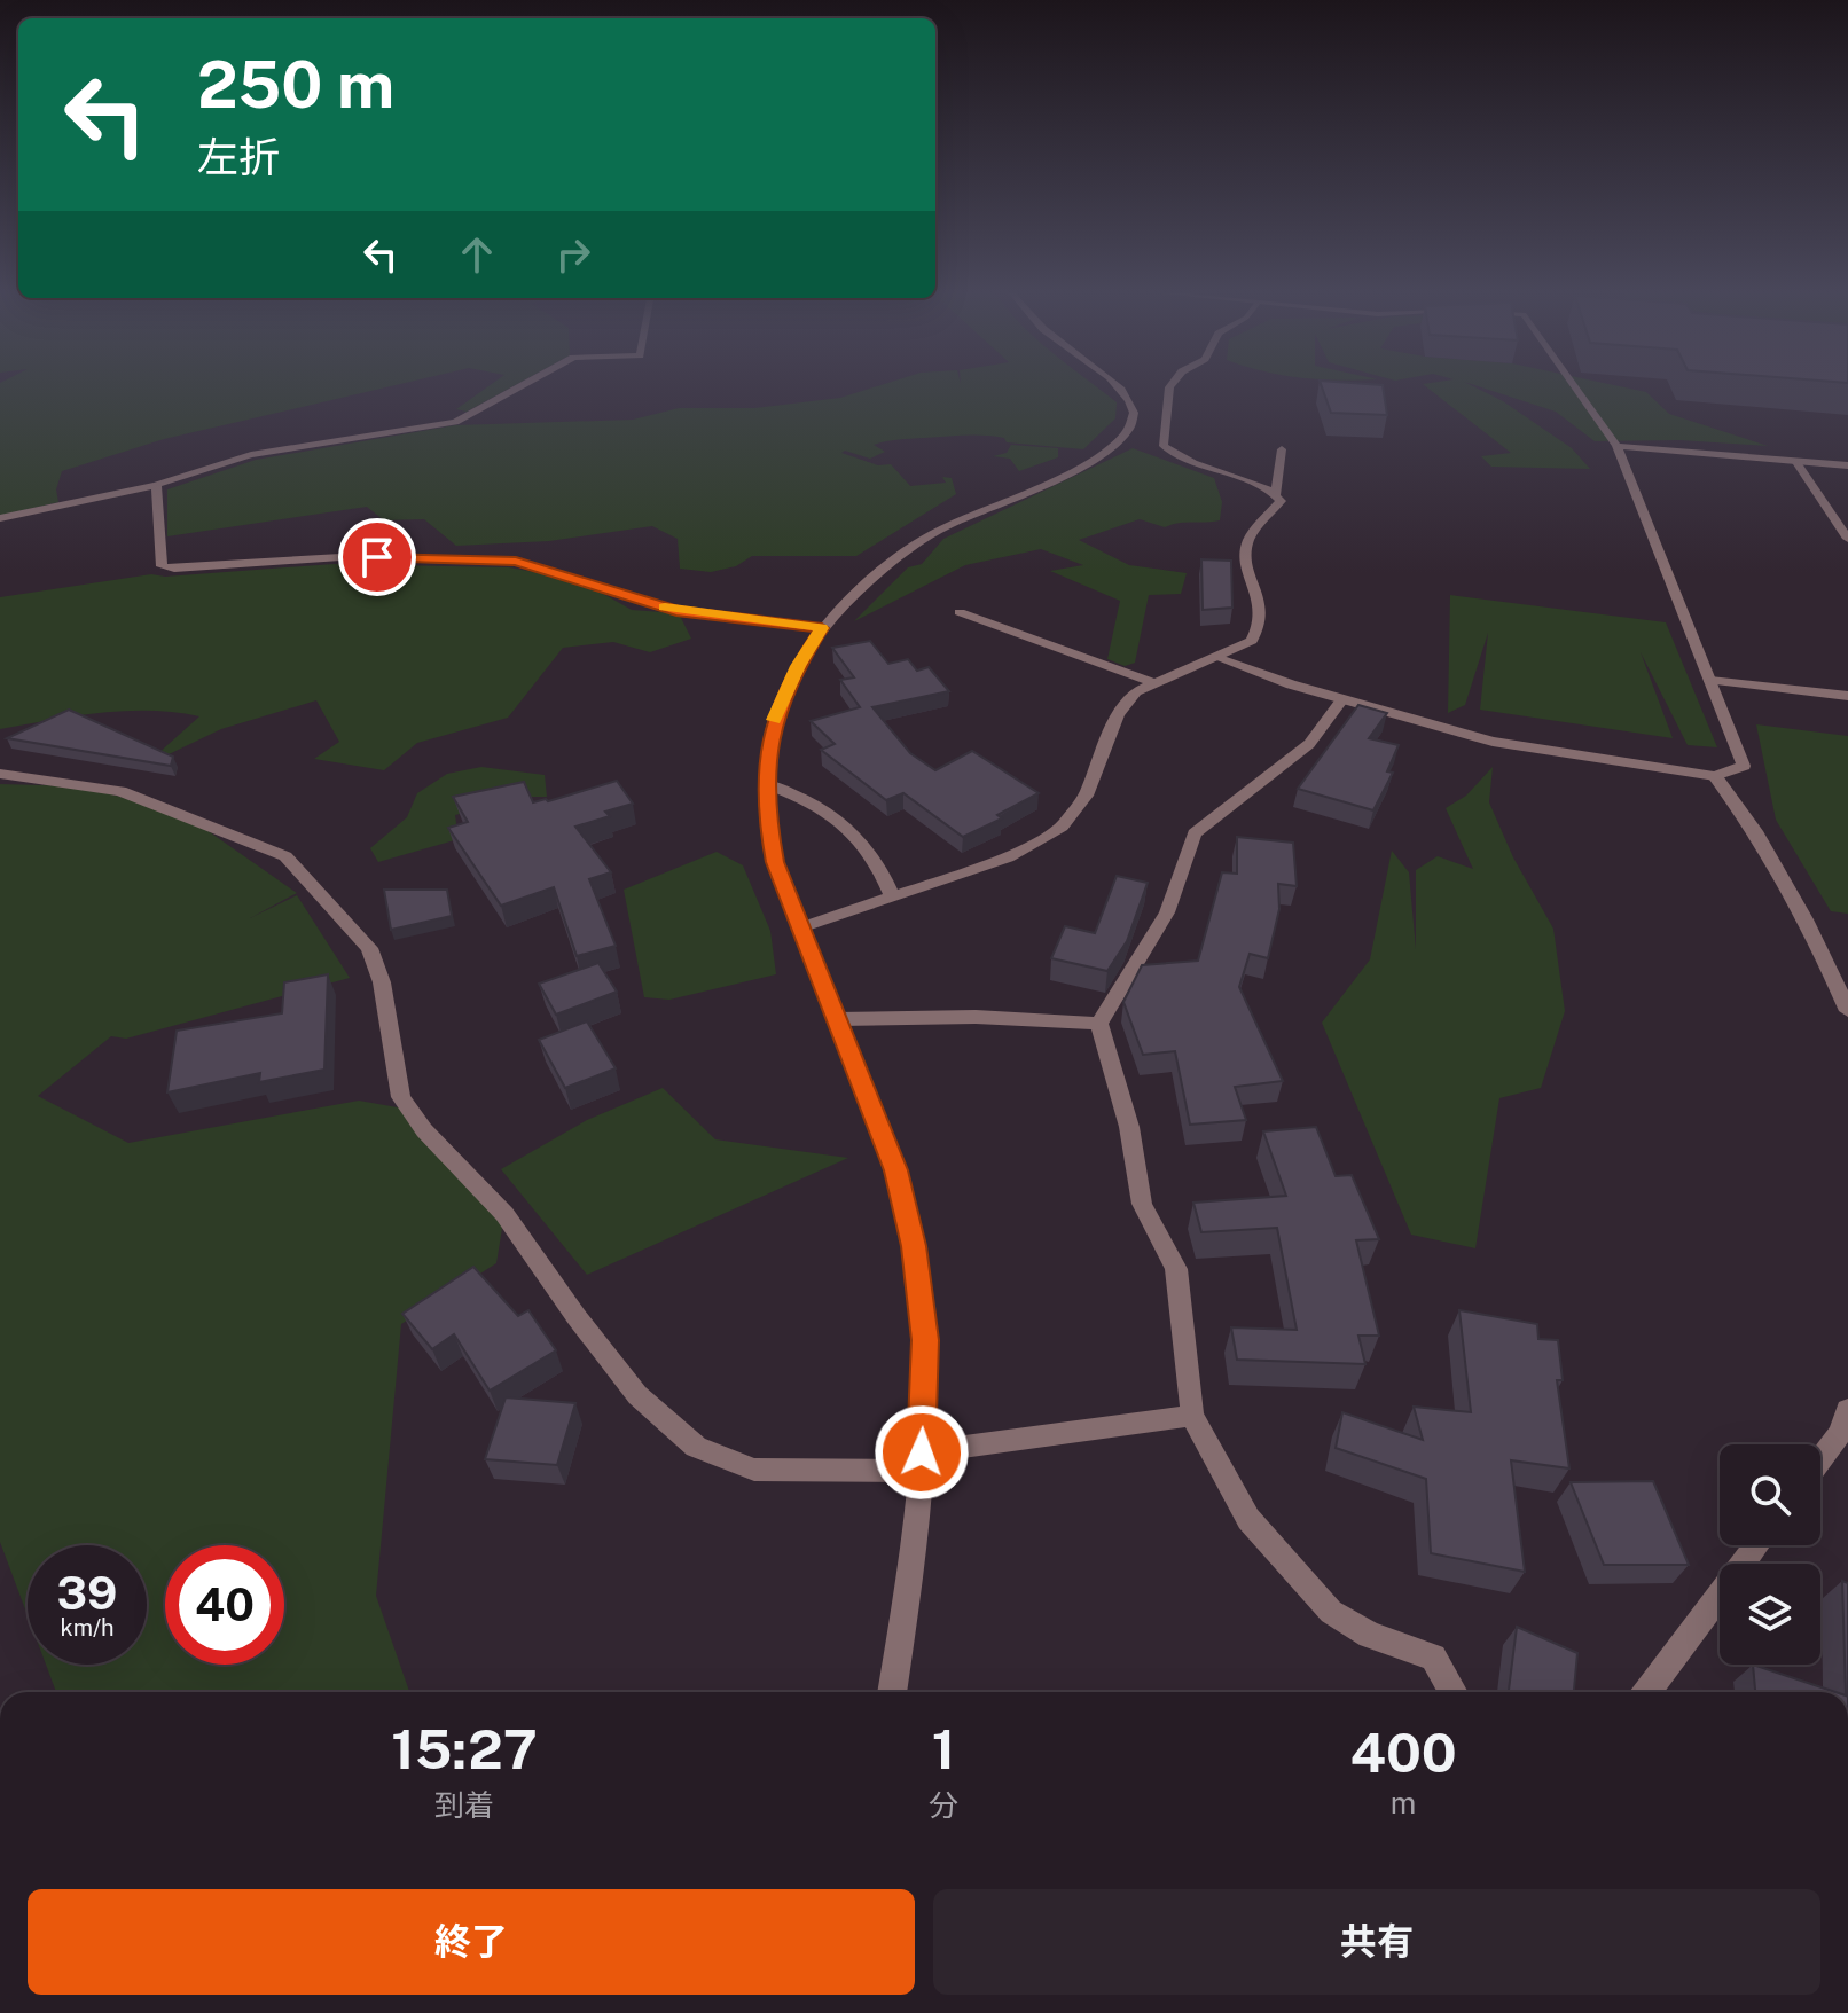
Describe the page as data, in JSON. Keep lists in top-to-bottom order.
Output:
{
  "page": {
    "turn": ["250 m", "左折"],
    "speed": "39 km/h",
    "limit": "40",
    "eta": [
      "15:27",
      "到着",
      "1",
      "分",
      "400",
      "m"
    ],
    "buttons": ["終了", "共有"]
  }
}
